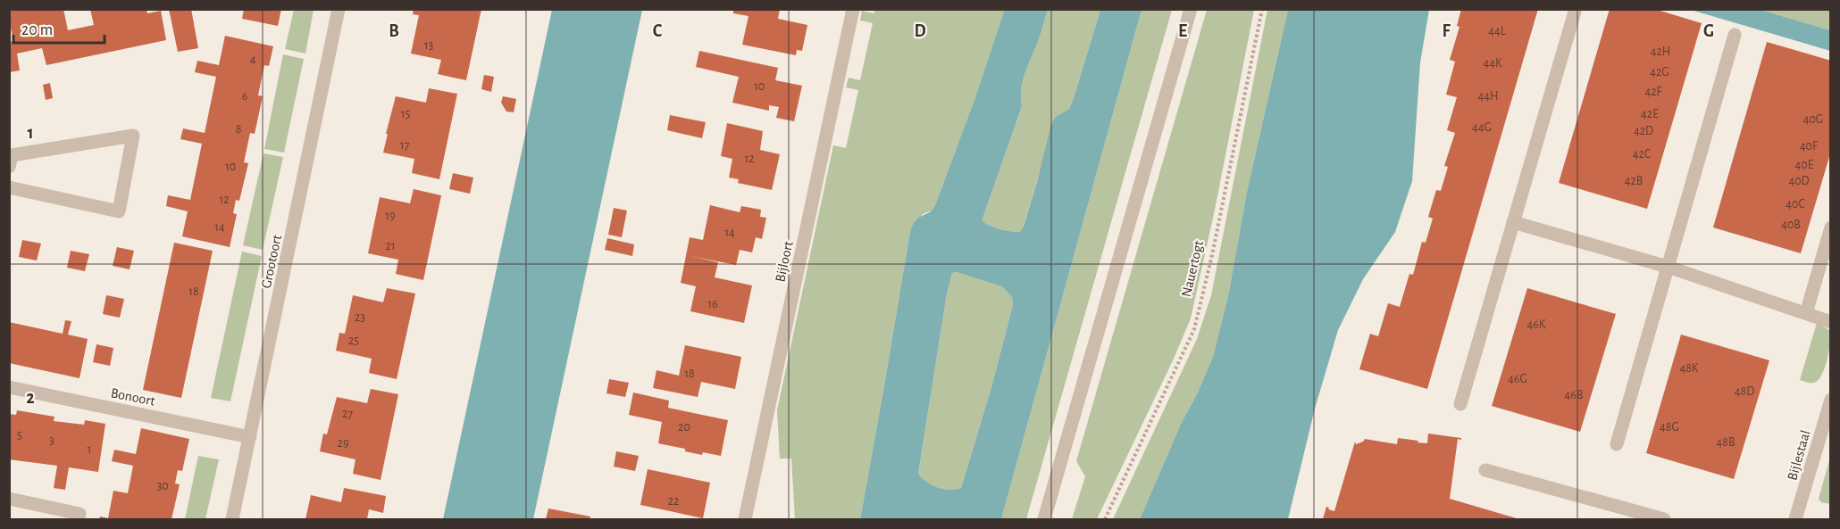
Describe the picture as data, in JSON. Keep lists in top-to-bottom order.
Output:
{
  "streets": {
    "street": [
      "Grootoort",
      "Bijloort",
      "Bonoort",
      "Bijlestaal"
    ],
    "path": ["Nauertogt"]
  },
  "crossings": [
    ["Grootoort", "Bonoort"]
  ],
  "house_numbers": [
    "44L",
    "13",
    "42H",
    "4",
    "44K",
    "42G",
    "10",
    "42F",
    "6",
    "44H",
    "15",
    "42E",
    "40G",
    "44G",
    "8",
    "42D",
    "17",
    "40F",
    "42C",
    "12",
    "40E",
    "10",
    "42B",
    "40D",
    "12",
    "40C",
    "19",
    "40B",
    "14",
    "14",
    "21",
    "18",
    "16",
    "23",
    "46K",
    "25",
    "48K",
    "18",
    "46G",
    "48D",
    "46B",
    "27",
    "20",
    "48G",
    "5",
    "3",
    "48B",
    "29",
    "1",
    "30",
    "22"
  ],
  "scale_bar": "20 m",
  "grid": {
    "columns": [
      "B",
      "C",
      "D",
      "E",
      "F",
      "G"
    ],
    "rows": ["1", "2"]
  }
}
